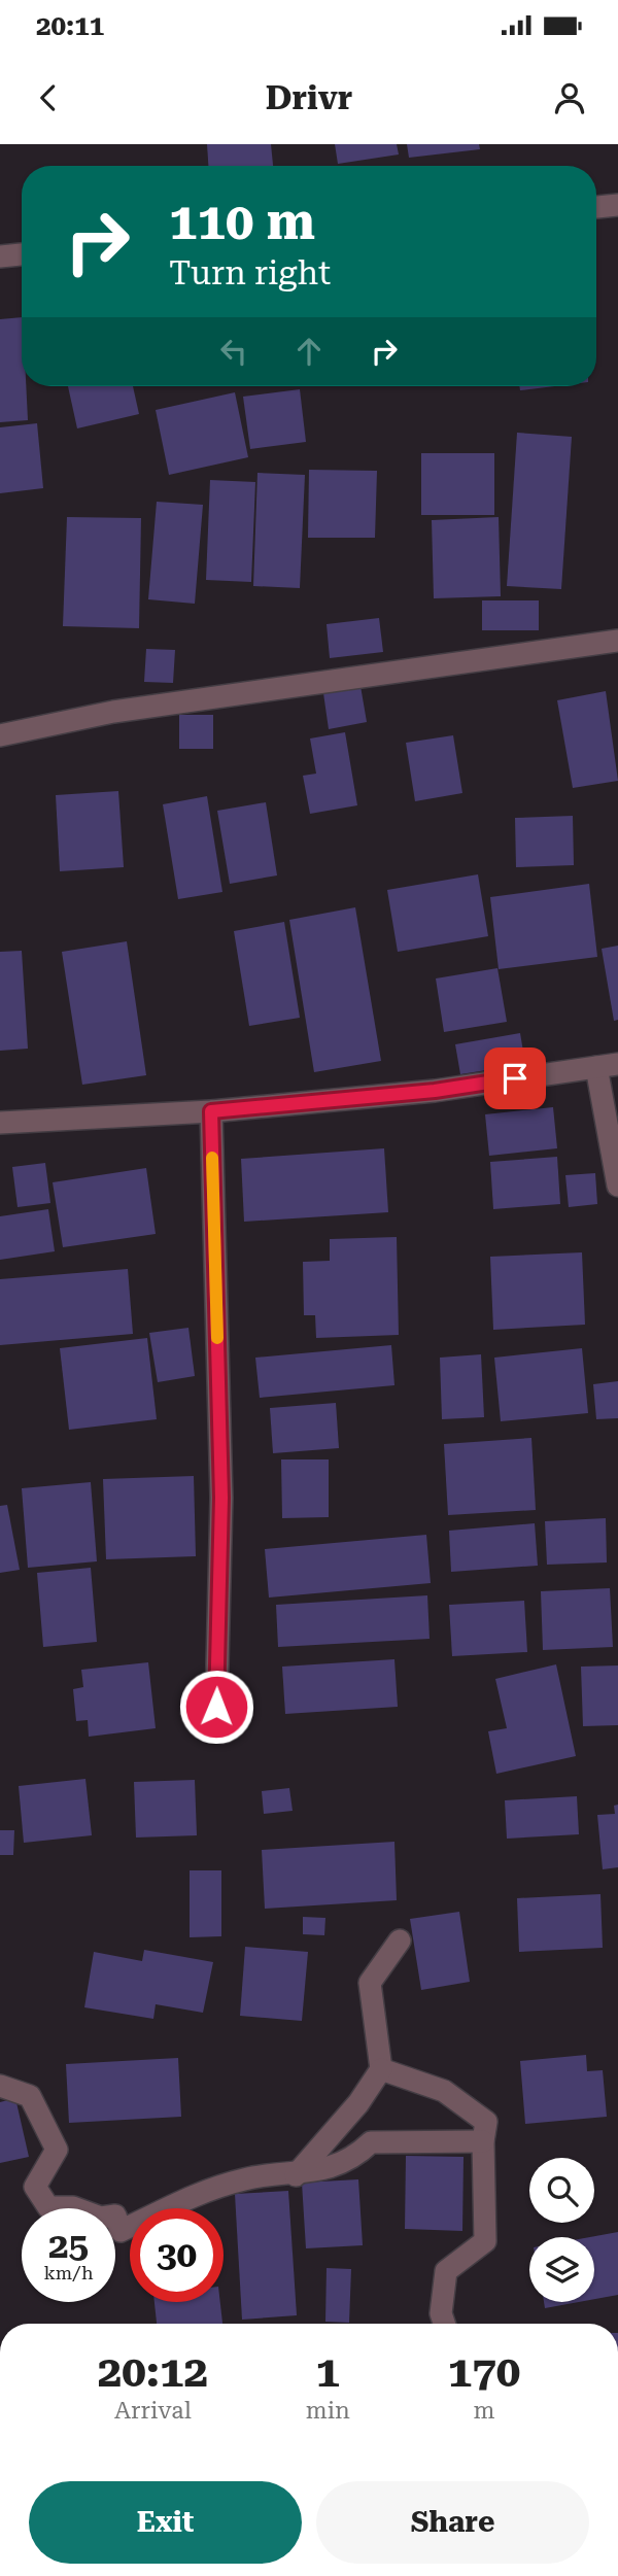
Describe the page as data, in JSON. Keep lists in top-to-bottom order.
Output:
{
  "page": {
    "status": "20:11",
    "header": "Drivr",
    "turn": ["110 m", "Turn right"],
    "speed": "25 km/h",
    "limit": "30",
    "eta": [
      "20:12",
      "Arrival",
      "1",
      "min",
      "170",
      "m"
    ],
    "buttons": ["Exit", "Share"]
  }
}
